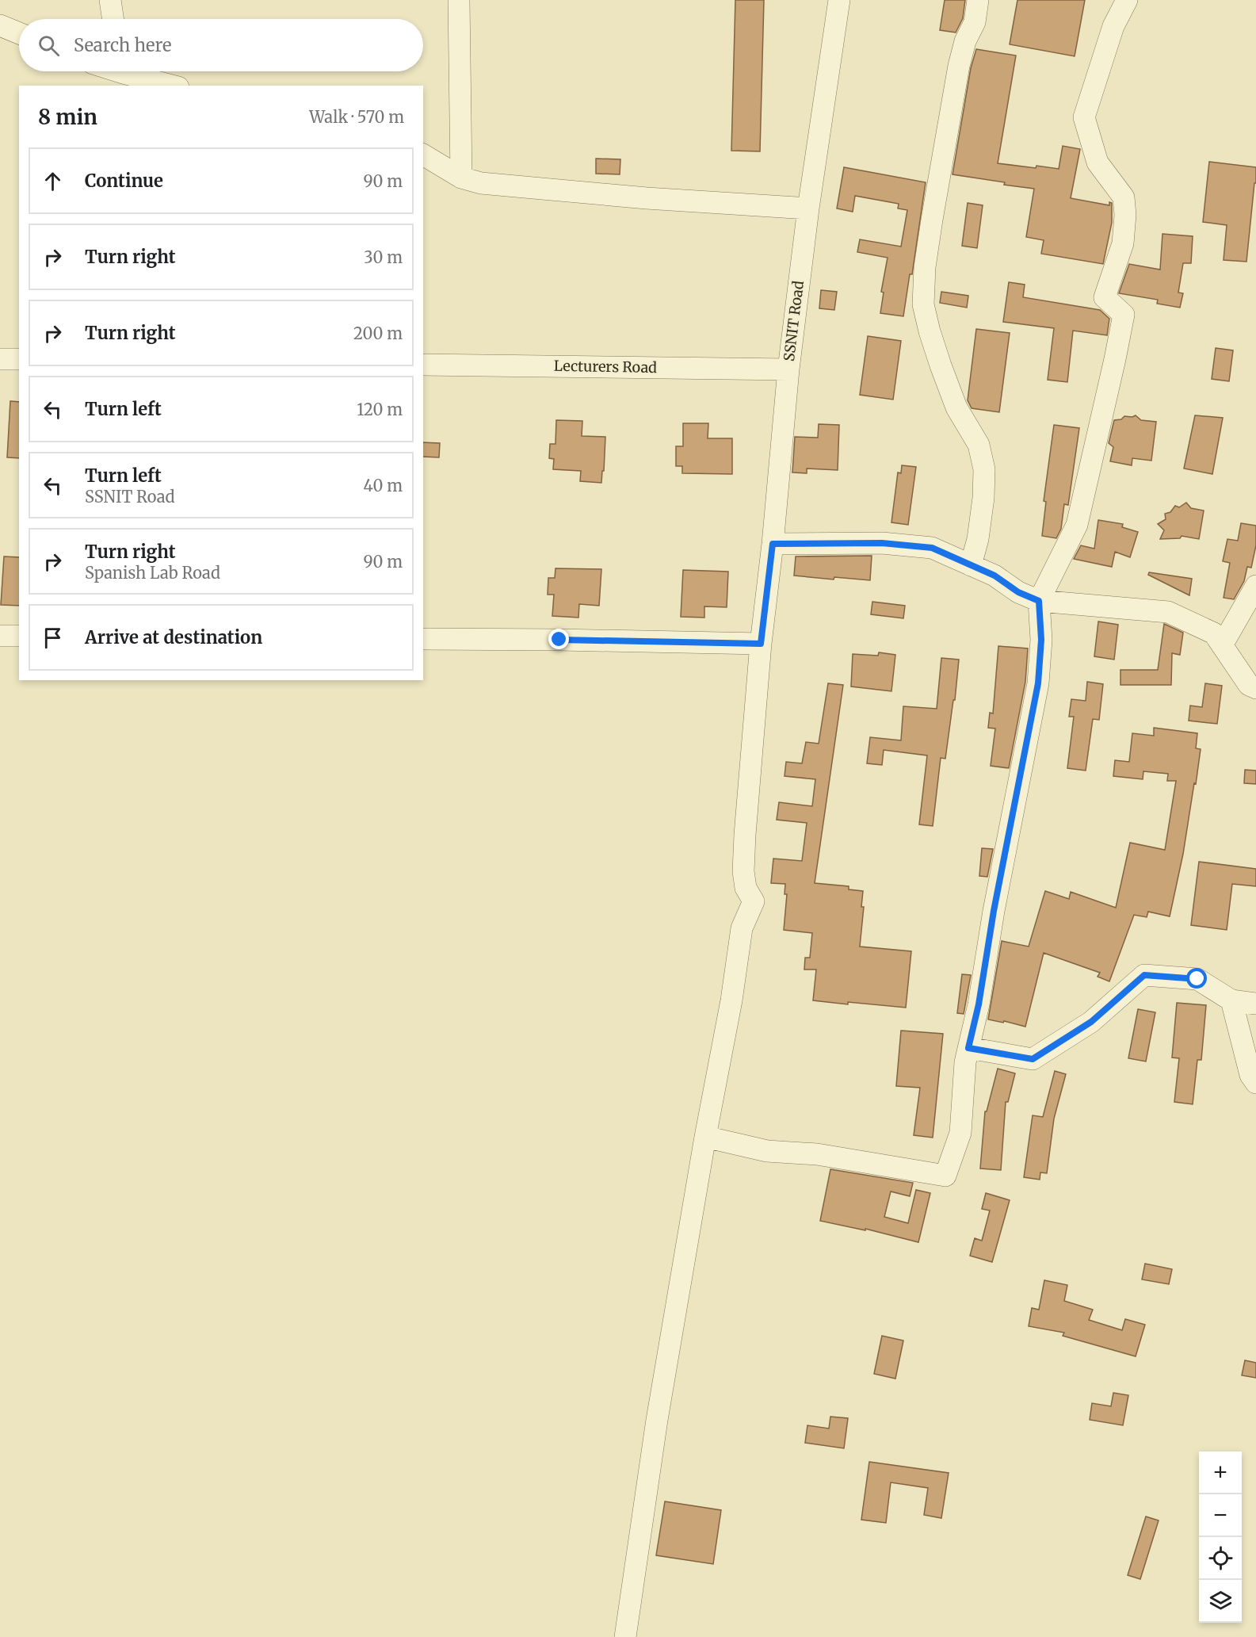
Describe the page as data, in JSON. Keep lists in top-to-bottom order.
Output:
{
  "streets": {
    "street": ["SSNIT Road", "Lecturers Road"]
  },
  "crossings": [
    ["SSNIT Road", "Lecturers Road"]
  ],
  "page": {
    "search": "Search here",
    "heading": ["8 min", "Walk · 570 m"],
    "list": [
      ["Continue", "90 m"],
      ["Turn right", "30 m"],
      ["Turn right", "200 m"],
      ["Turn left", "120 m"],
      ["Turn left", "SSNIT Road", "40 m"],
      ["Turn right", "Spanish Lab Road", "90 m"],
      "Arrive at destination"
    ],
    "map_buttons": ["+", "−"]
  }
}
